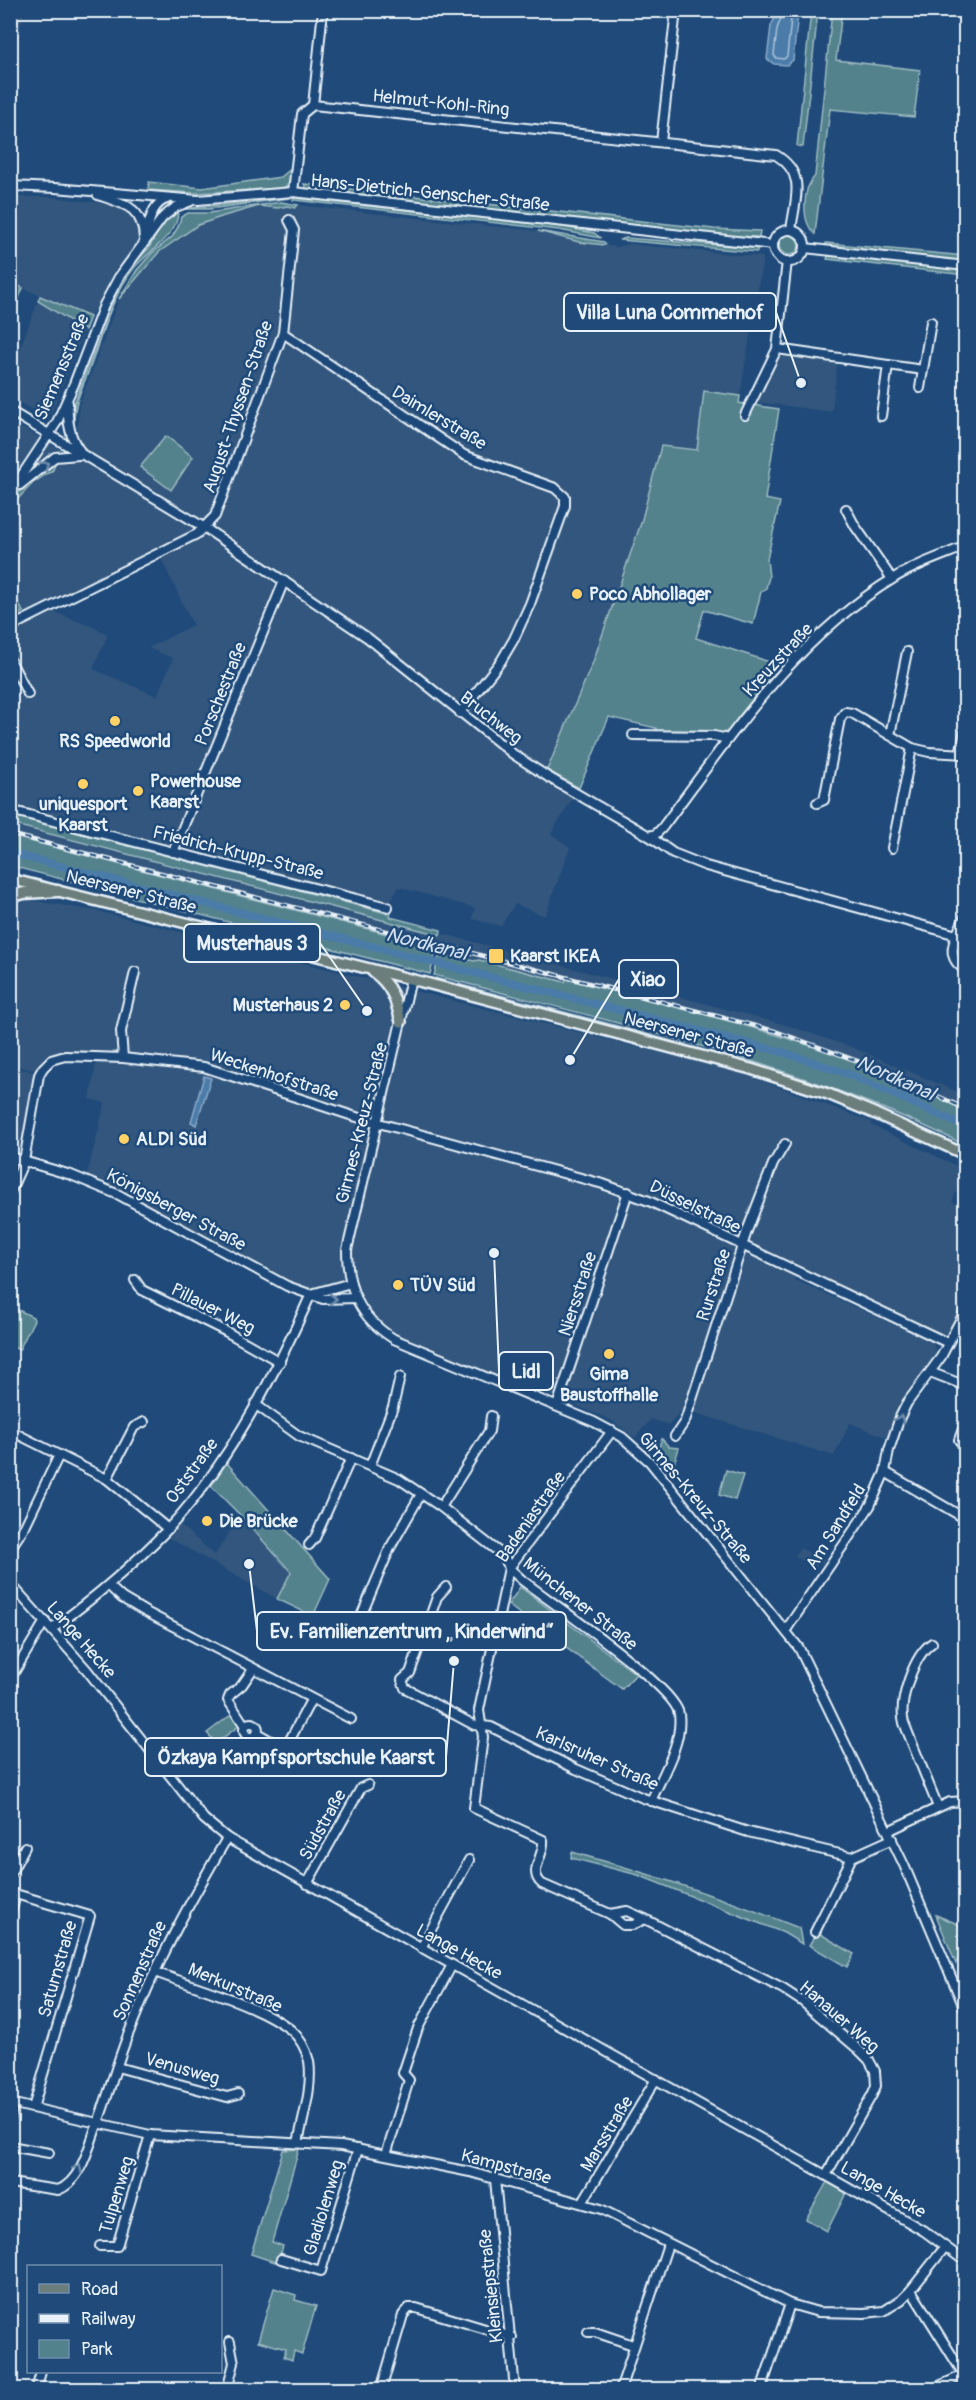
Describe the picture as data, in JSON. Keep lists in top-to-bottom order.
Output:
{
  "streets": {
    "main road": ["Neersener Straße"],
    "street": [
      "Helmut-Kohl-Ring",
      "Hans-Dietrich-Genscher-Straße",
      "Siemensstraße",
      "August-Thyssen-Straße",
      "Daimlerstraße",
      "Kreuzstraße",
      "Porschestraße",
      "Bruchweg",
      "Friedrich-Krupp-Straße",
      "Weckenhofstraße",
      "Girmes-Kreuz-Straße",
      "Düsselstraße",
      "Königsberger Straße",
      "Rurstraße",
      "Niersstraße",
      "Pillauer Weg",
      "Oststraße",
      "Badeniastraße",
      "Am Sandfeld",
      "Münchener Straße",
      "Lange Hecke",
      "Karlsruher Straße",
      "Südstraße",
      "Saturnstraße",
      "Sonnenstraße",
      "Merkurstraße",
      "Hanauer Weg",
      "Venusweg",
      "Marsstraße",
      "Kampstraße",
      "Tulpenweg",
      "Gladiolenweg",
      "Kleinsiepstraße"
    ]
  },
  "crossings": [
    ["Helmut-Kohl-Ring", "Hans-Dietrich-Genscher-Straße"],
    ["Hans-Dietrich-Genscher-Straße", "Siemensstraße"],
    ["Siemensstraße", "Bruchweg"],
    ["August-Thyssen-Straße", "Daimlerstraße"],
    ["August-Thyssen-Straße", "Bruchweg"],
    ["Daimlerstraße", "Bruchweg"],
    ["Kreuzstraße", "Bruchweg"],
    ["Porschestraße", "Bruchweg"],
    ["Porschestraße", "Friedrich-Krupp-Straße"],
    ["Neersener Straße", "Girmes-Kreuz-Straße"],
    ["Weckenhofstraße", "Girmes-Kreuz-Straße"],
    ["Weckenhofstraße", "Düsselstraße"],
    ["Weckenhofstraße", "Königsberger Straße"],
    ["Girmes-Kreuz-Straße", "Düsselstraße"],
    ["Girmes-Kreuz-Straße", "Königsberger Straße"],
    ["Girmes-Kreuz-Straße", "Niersstraße"],
    ["Girmes-Kreuz-Straße", "Badeniastraße"],
    ["Girmes-Kreuz-Straße", "Am Sandfeld"],
    ["Düsselstraße", "Rurstraße"],
    ["Düsselstraße", "Niersstraße"],
    ["Düsselstraße", "Am Sandfeld"],
    ["Königsberger Straße", "Oststraße"],
    ["Pillauer Weg", "Oststraße"],
    ["Oststraße", "Münchener Straße"],
    ["Oststraße", "Lange Hecke"],
    ["Badeniastraße", "Münchener Straße"],
    ["Badeniastraße", "Karlsruher Straße"],
    ["Badeniastraße", "Hanauer Weg"],
    ["Münchener Straße", "Karlsruher Straße"],
    ["Lange Hecke", "Südstraße"],
    ["Lange Hecke", "Sonnenstraße"],
    ["Lange Hecke", "Hanauer Weg"],
    ["Lange Hecke", "Marsstraße"],
    ["Lange Hecke", "Kampstraße"],
    ["Saturnstraße", "Kampstraße"],
    ["Sonnenstraße", "Merkurstraße"],
    ["Sonnenstraße", "Venusweg"],
    ["Sonnenstraße", "Kampstraße"],
    ["Merkurstraße", "Kampstraße"],
    ["Marsstraße", "Kampstraße"],
    ["Kampstraße", "Tulpenweg"],
    ["Kampstraße", "Gladiolenweg"],
    ["Kampstraße", "Kleinsiepstraße"]
  ],
  "water": ["Nordkanal"],
  "places": {
    "other": [
      "Villa Luna Commerhof",
      "Poco Abhollager",
      "RS Speedworld",
      "uniquesport Kaarst",
      "Powerhouse Kaarst",
      "Musterhaus 2",
      "Musterhaus 3",
      "Xiao",
      "ALDI Süd",
      "Lidl",
      "TÜV Süd",
      "Gima Baustoffhalle",
      "Die Brücke",
      "Ev. Familienzentrum „Kinderwind“",
      "Özkaya Kampfsportschule Kaarst"
    ],
    "transit": ["Kaarst IKEA"]
  },
  "legend": ["Road", "Railway", "Park"]
}
